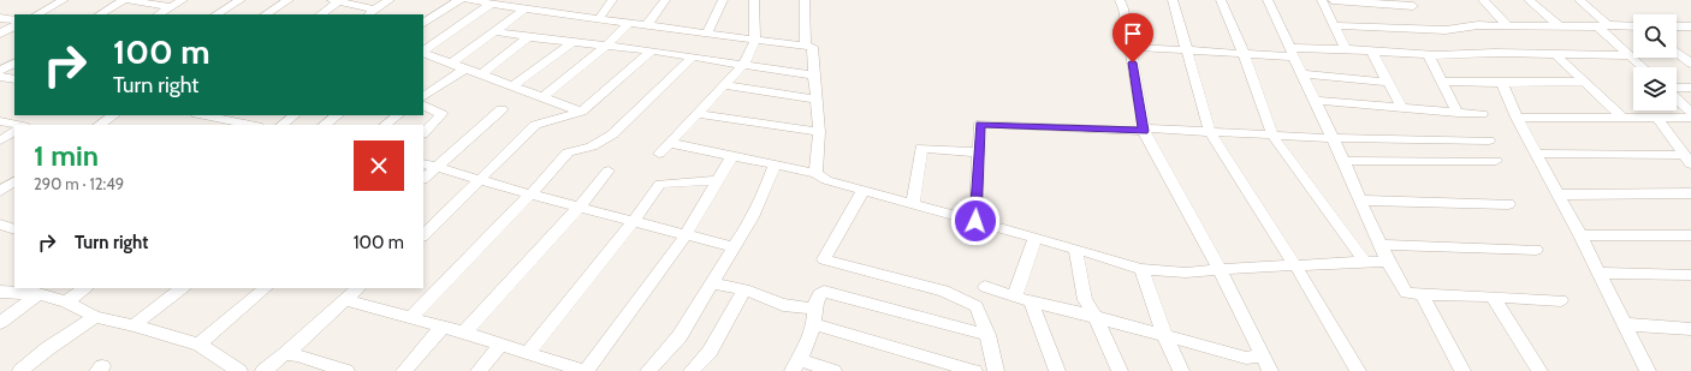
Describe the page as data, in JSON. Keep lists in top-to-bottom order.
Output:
{
  "page": {
    "turn": ["100 m", "Turn right"],
    "heading": ["1 min", "290 m · 12:49"],
    "list": [
      {
        "name": "Turn right",
        "value": "100 m"
      }
    ]
  }
}
